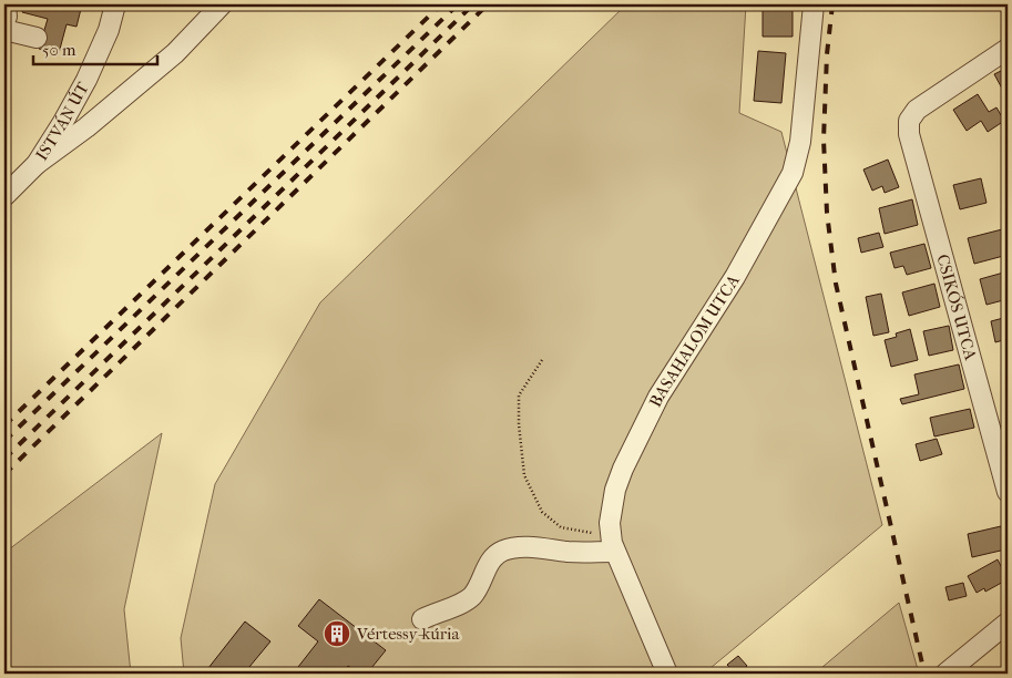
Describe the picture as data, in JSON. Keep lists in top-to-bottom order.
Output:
{
  "streets": {
    "street": ["ISTVÁN ÚT", "CSIKÓS UTCA", "BASAHALOM UTCA"]
  },
  "places": {
    "building": ["Vértessy-kúria"]
  },
  "scale_bar": "50 m"
}
